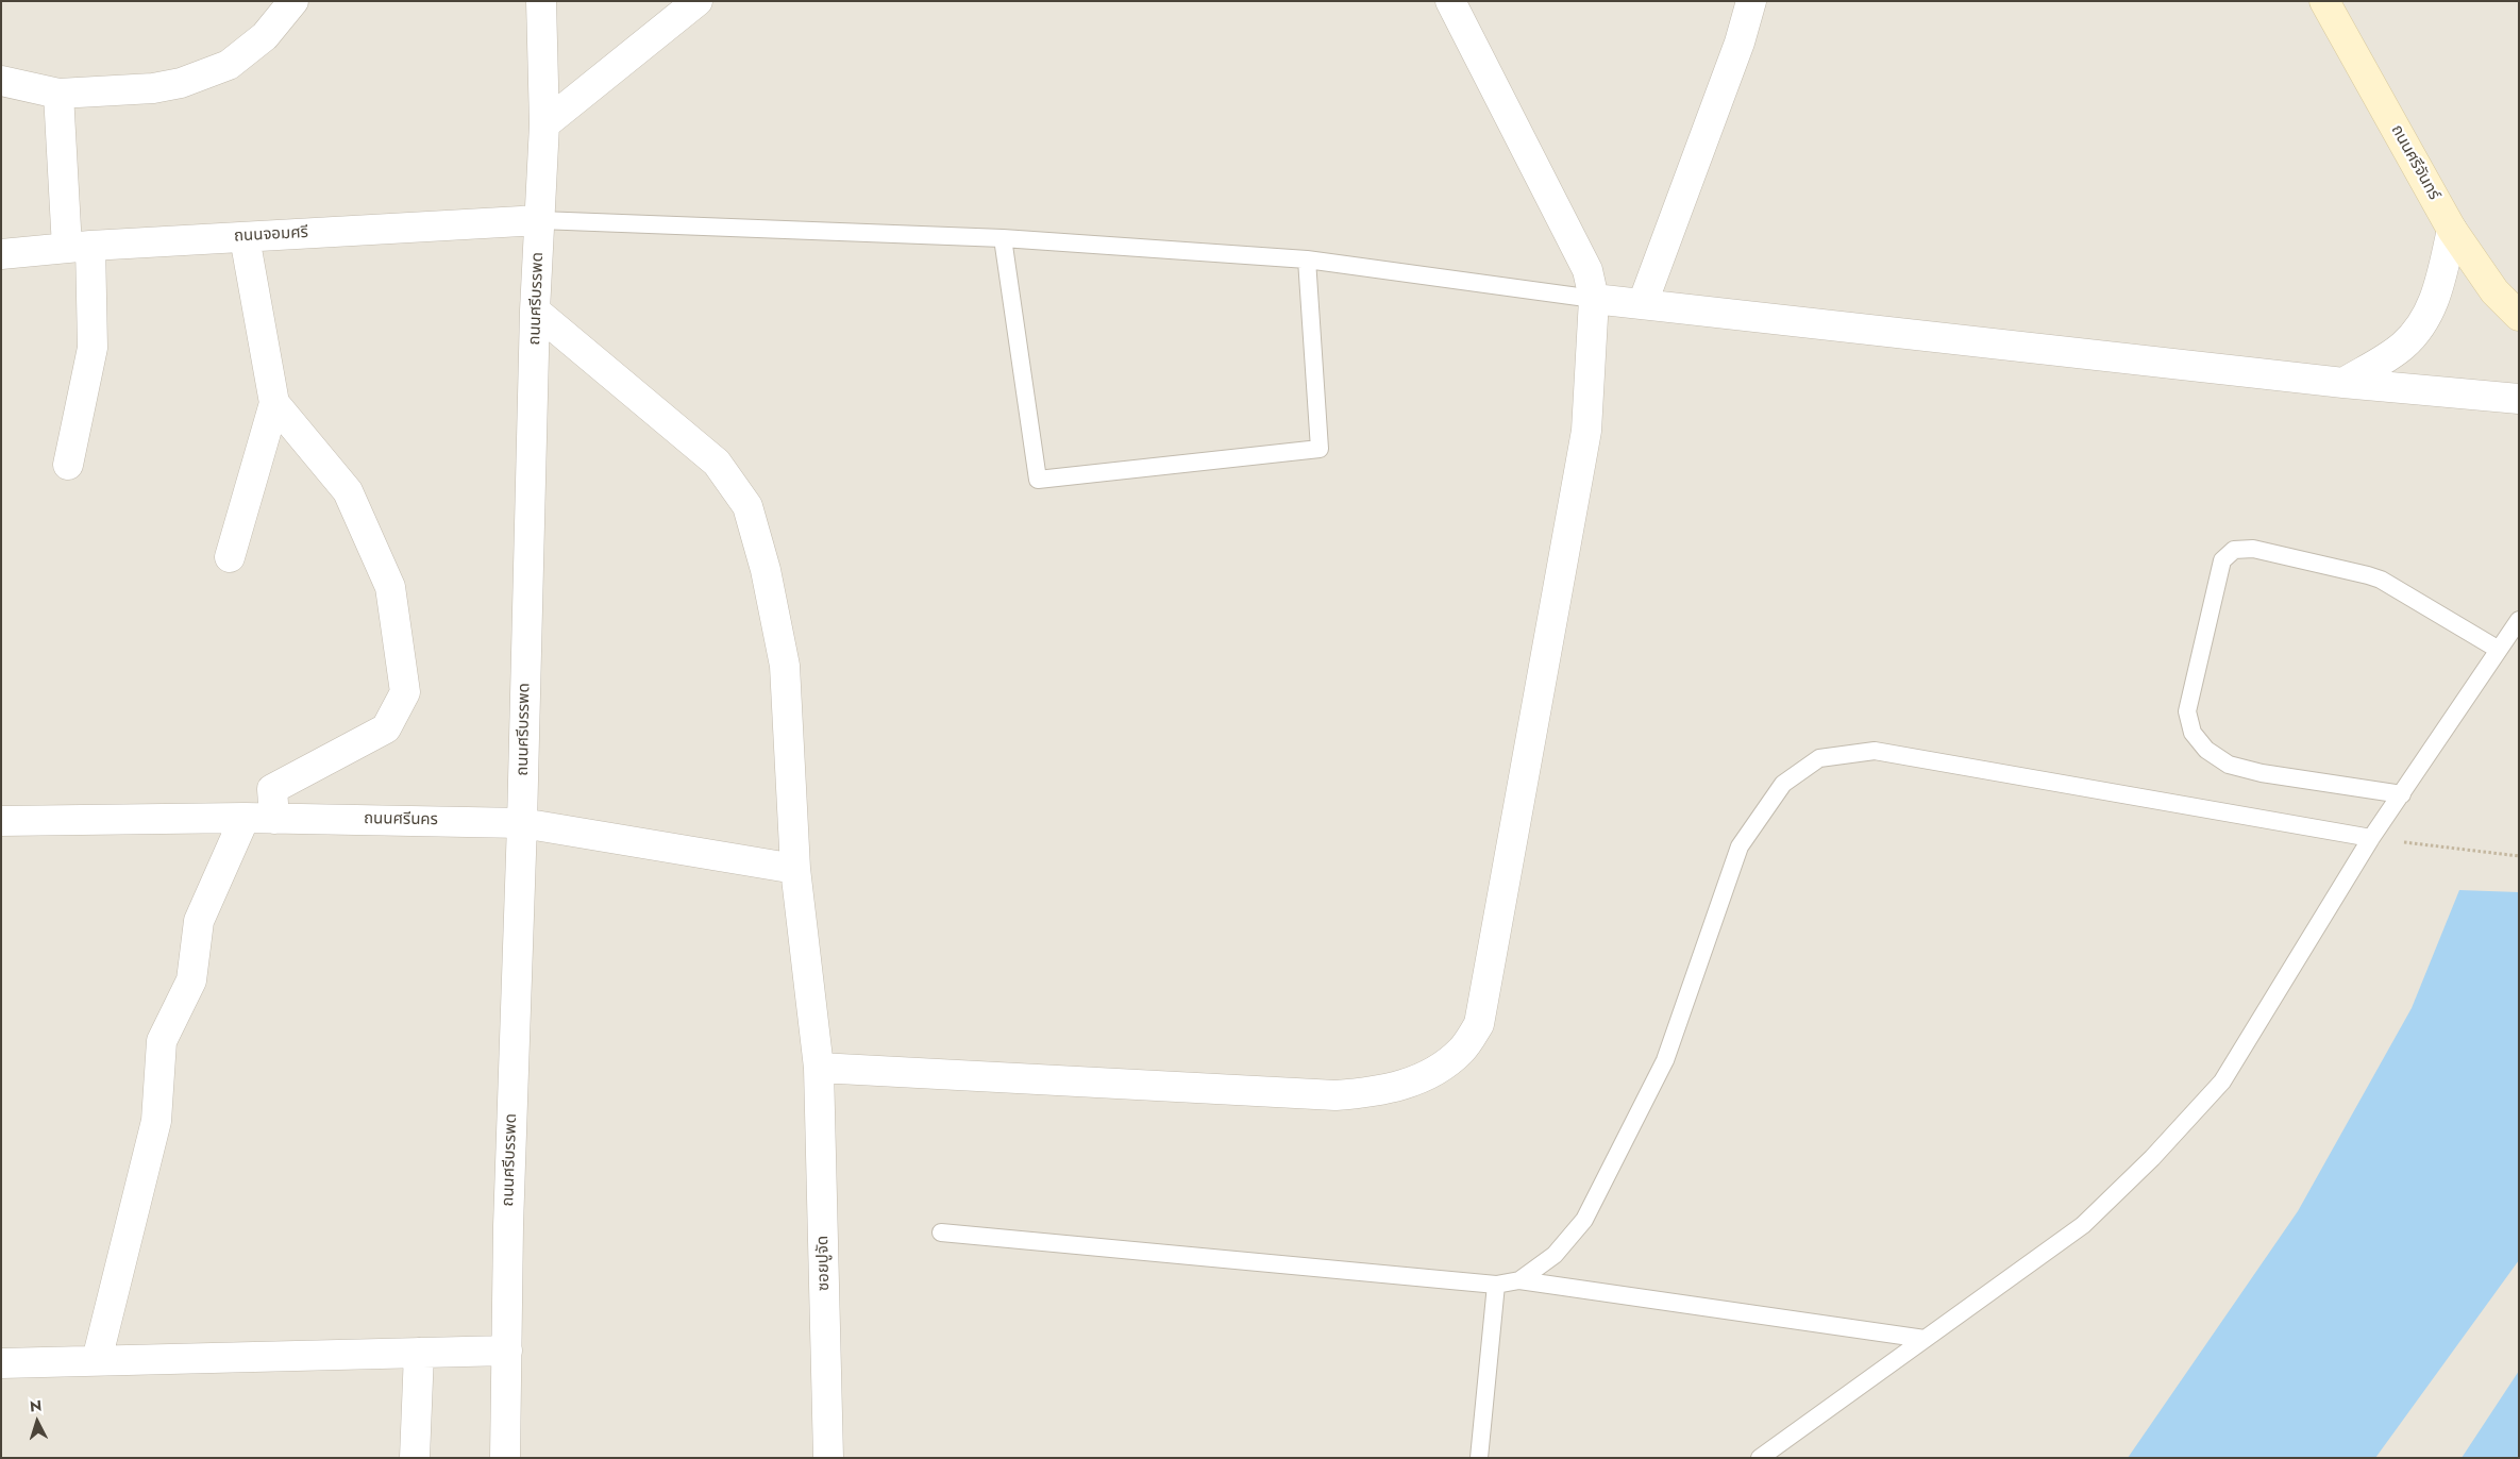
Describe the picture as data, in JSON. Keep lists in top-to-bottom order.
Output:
{
  "streets": {
    "main road": ["ถนนศรีจันทร์"],
    "street": [
      "ถนนจอมศรี",
      "ถนนศรีบรรพด",
      "ถนนศรีนคร",
      "ซอยปูจัด"
    ]
  },
  "crossings": [
    ["ถนนจอมศรี", "ถนนศรีบรรพด"],
    ["ถนนศรีบรรพด", "ถนนศรีนคร"],
    ["ถนนศรีบรรพด", "ซอยปูจัด"],
    ["ถนนศรีนคร", "ซอยปูจัด"]
  ],
  "north": "top"
}
